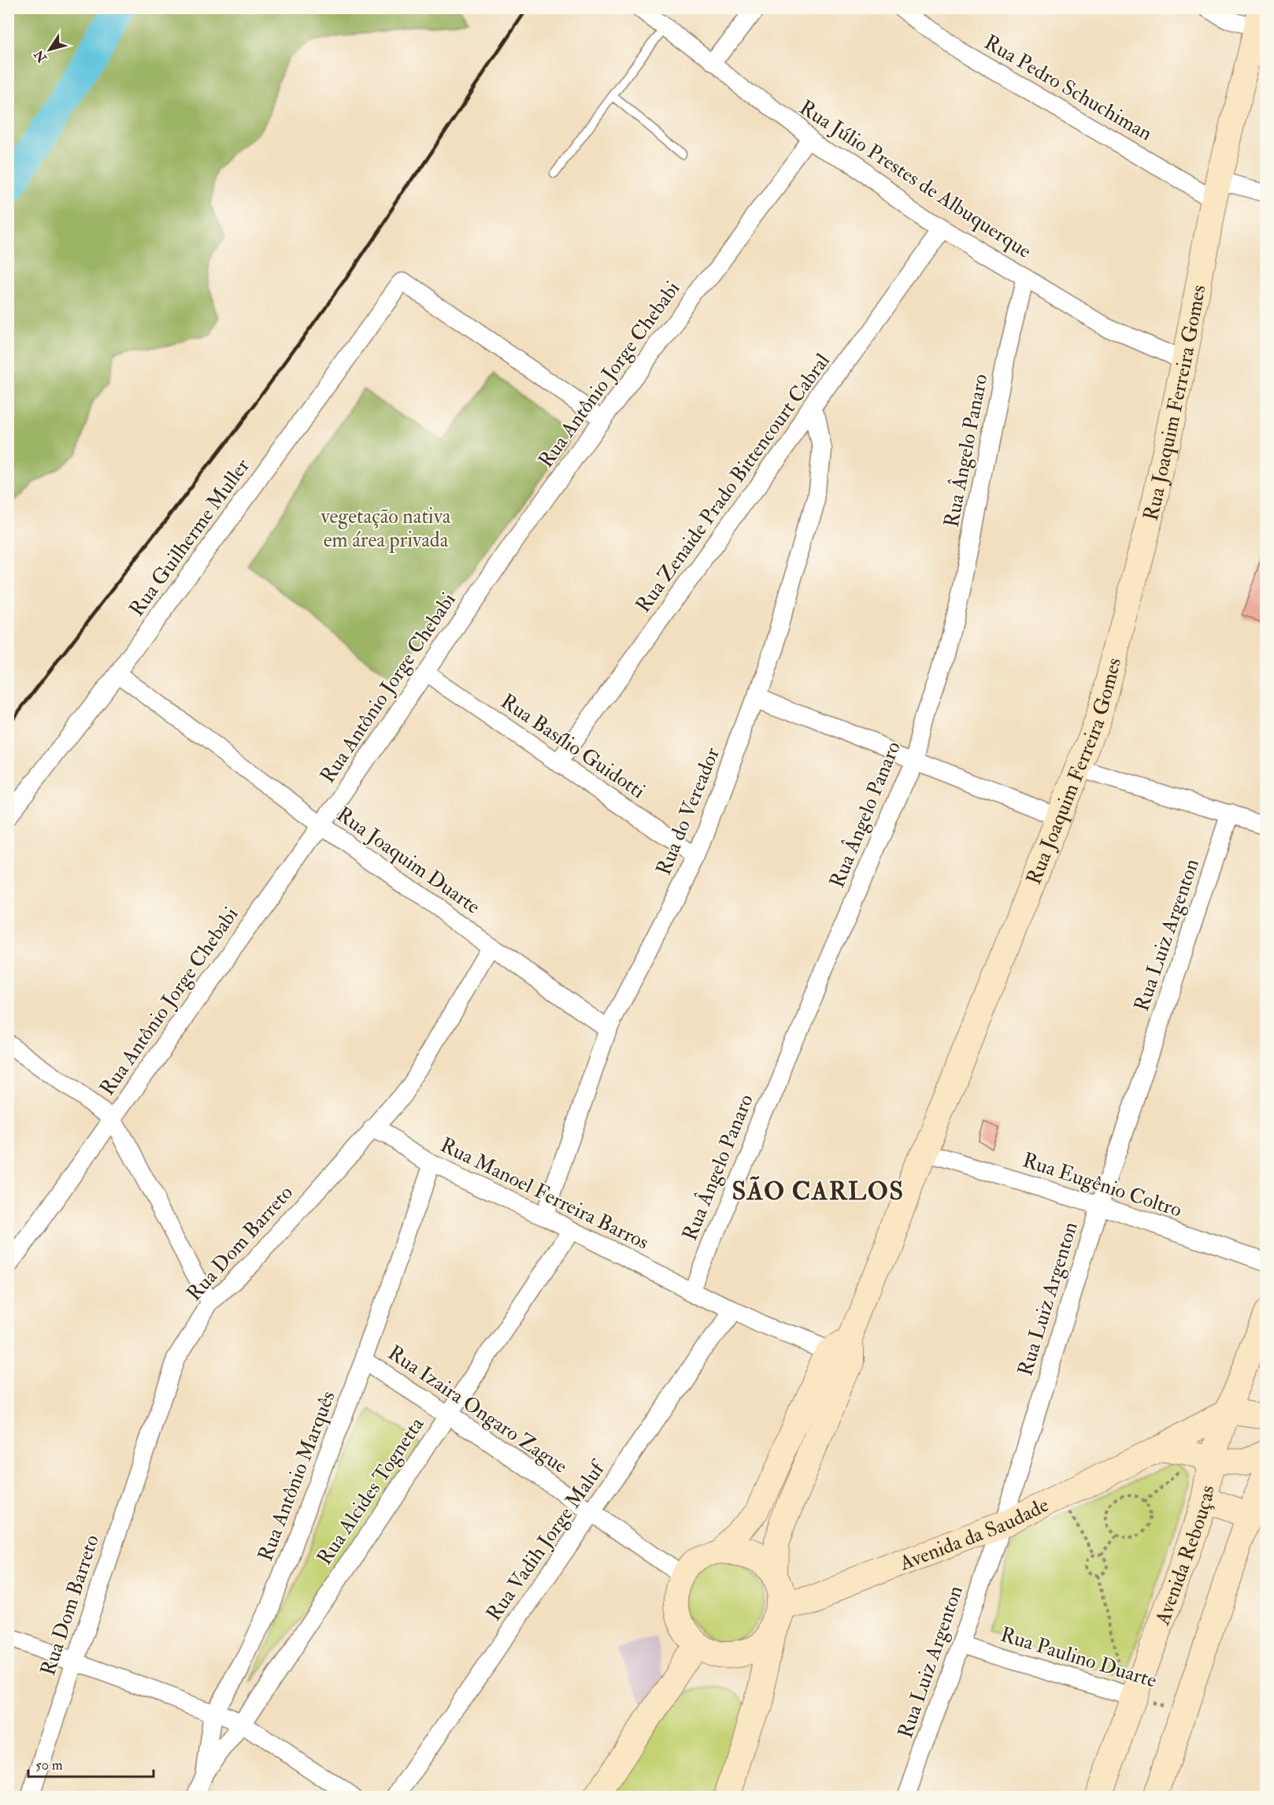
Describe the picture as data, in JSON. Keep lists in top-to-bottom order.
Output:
{
  "streets": {
    "main road": ["Rua Joaquim Ferreira Gomes", "Avenida da Saudade", "Avenida Rebouças"],
    "street": [
      "Rua Pedro Schuchiman",
      "Rua Júlio Prestes de Albuquerque",
      "Rua Antônio Jorge Chebabi",
      "Rua Ângelo Panaro",
      "Rua Zenaide Prado Bittencourt Cabral",
      "Rua Guilherme Muller",
      "Rua Basílio Guidotti",
      "Rua do Vereador",
      "Rua Joaquim Duarte",
      "Rua Luiz Argenton",
      "Rua Eugênio Coltro",
      "Rua Manoel Ferreira Barros",
      "Rua Dom Barreto",
      "Rua Izaira Ongaro Zague",
      "Rua Antônio Marquês",
      "Rua Alcides Tognetta",
      "Rua Vadih Jorge Maluf",
      "Rua Paulino Duarte"
    ]
  },
  "crossings": [
    ["Rua Pedro Schuchiman", "Rua Joaquim Ferreira Gomes"],
    ["Rua Júlio Prestes de Albuquerque", "Rua Antônio Jorge Chebabi"],
    ["Rua Júlio Prestes de Albuquerque", "Rua Joaquim Ferreira Gomes"],
    ["Rua Júlio Prestes de Albuquerque", "Rua Ângelo Panaro"],
    ["Rua Júlio Prestes de Albuquerque", "Rua Zenaide Prado Bittencourt Cabral"],
    ["Rua Antônio Jorge Chebabi", "Rua Guilherme Muller"],
    ["Rua Antônio Jorge Chebabi", "Rua Basílio Guidotti"],
    ["Rua Antônio Jorge Chebabi", "Rua Joaquim Duarte"],
    ["Rua Joaquim Ferreira Gomes", "Rua Eugênio Coltro"],
    ["Rua Joaquim Ferreira Gomes", "Rua Manoel Ferreira Barros"],
    ["Rua Joaquim Ferreira Gomes", "Rua Izaira Ongaro Zague"],
    ["Rua Joaquim Ferreira Gomes", "Avenida da Saudade"],
    ["Rua Ângelo Panaro", "Rua Manoel Ferreira Barros"],
    ["Rua Zenaide Prado Bittencourt Cabral", "Rua Basílio Guidotti"],
    ["Rua Zenaide Prado Bittencourt Cabral", "Rua do Vereador"],
    ["Rua Guilherme Muller", "Rua Joaquim Duarte"],
    ["Rua Basílio Guidotti", "Rua do Vereador"],
    ["Rua do Vereador", "Rua Joaquim Duarte"],
    ["Rua do Vereador", "Rua Manoel Ferreira Barros"],
    ["Rua Joaquim Duarte", "Rua Dom Barreto"],
    ["Rua Luiz Argenton", "Rua Eugênio Coltro"],
    ["Rua Luiz Argenton", "Avenida da Saudade"],
    ["Rua Luiz Argenton", "Rua Paulino Duarte"],
    ["Rua Manoel Ferreira Barros", "Rua Dom Barreto"],
    ["Rua Manoel Ferreira Barros", "Rua Antônio Marquês"],
    ["Rua Manoel Ferreira Barros", "Rua Alcides Tognetta"],
    ["Rua Manoel Ferreira Barros", "Rua Vadih Jorge Maluf"],
    ["Rua Izaira Ongaro Zague", "Rua Antônio Marquês"],
    ["Rua Izaira Ongaro Zague", "Rua Alcides Tognetta"],
    ["Rua Izaira Ongaro Zague", "Avenida da Saudade"],
    ["Rua Izaira Ongaro Zague", "Rua Vadih Jorge Maluf"],
    ["Rua Antônio Marquês", "Rua Alcides Tognetta"],
    ["Avenida da Saudade", "Avenida Rebouças"],
    ["Avenida Rebouças", "Rua Paulino Duarte"]
  ],
  "districts": ["SÃO CARLOS"],
  "parks": ["vegetação nativa em área privada"],
  "scale_bar": "50 m",
  "north": "bottom left"
}
